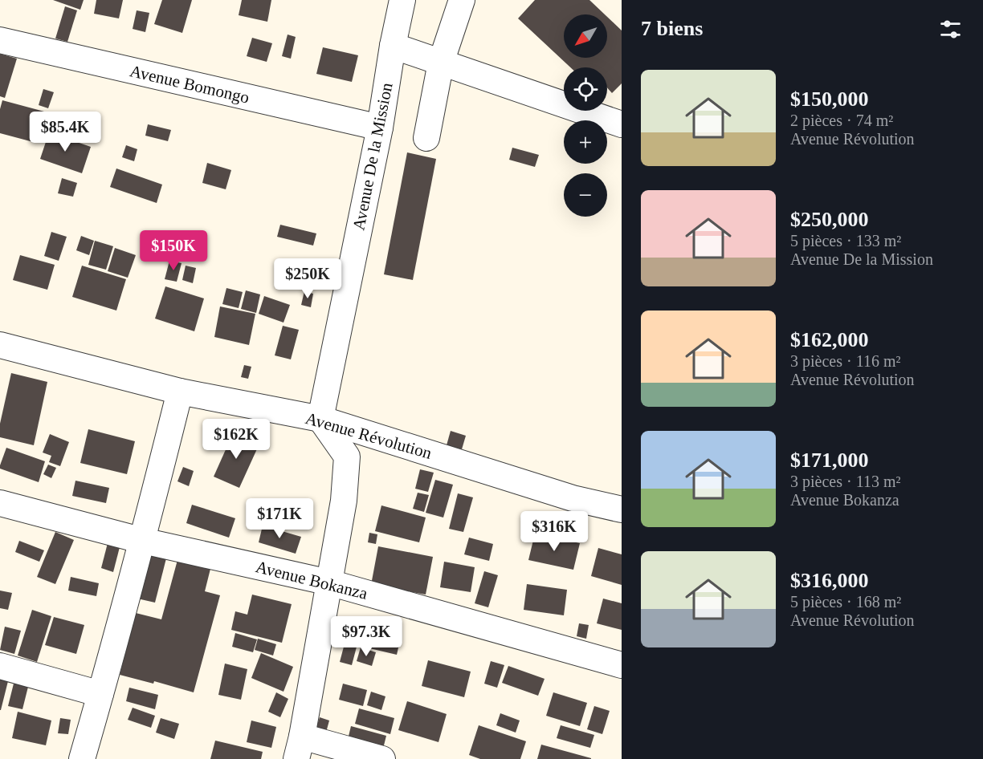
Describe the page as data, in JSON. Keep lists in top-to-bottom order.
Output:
{
  "streets": {
    "street": [
      "Avenue Bomongo",
      "Avenue De la Mission",
      "Avenue Révolution",
      "Avenue Bokanza"
    ]
  },
  "crossings": [
    ["Avenue Bomongo", "Avenue De la Mission"],
    ["Avenue De la Mission", "Avenue Révolution"]
  ],
  "north": "bottom left",
  "page": {
    "heading": "7 biens",
    "map_buttons": ["+", "−"],
    "list": [
      {
        "name": "$150,000",
        "note": "2 pièces · 74 m² · Avenue Révolution"
      },
      {
        "name": "$250,000",
        "note": "5 pièces · 133 m² · Avenue De la Mission"
      },
      {
        "name": "$162,000",
        "note": "3 pièces · 116 m² · Avenue Révolution"
      },
      {
        "name": "$171,000",
        "note": "3 pièces · 113 m² · Avenue Bokanza"
      },
      {
        "name": "$316,000",
        "note": "5 pièces · 168 m² · Avenue Révolution"
      }
    ],
    "price": [
      "$85.4K",
      "$150K",
      "$250K",
      "$162K",
      "$171K",
      "$316K",
      "$97.3K"
    ]
  }
}
